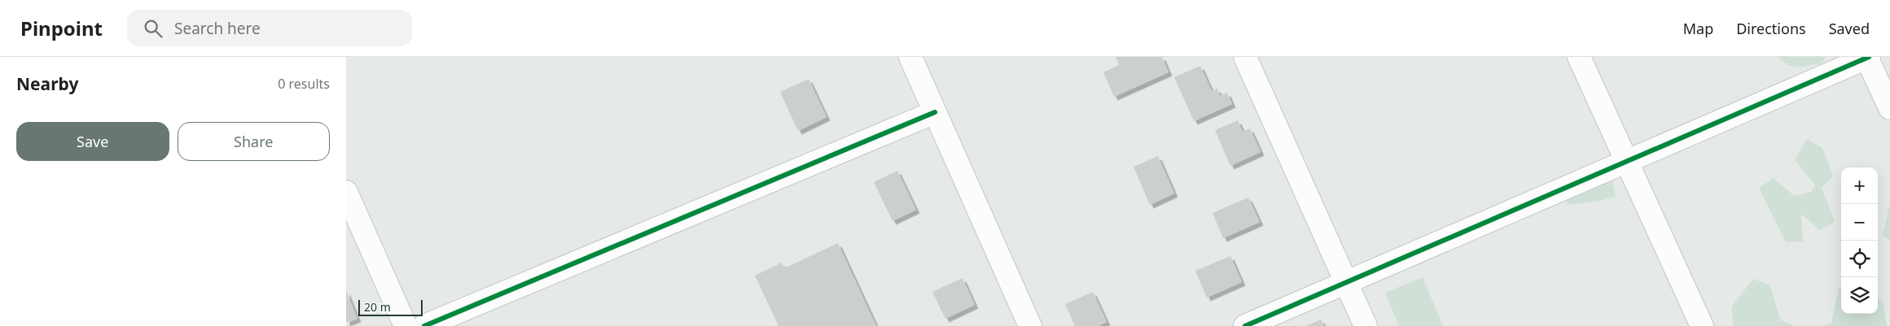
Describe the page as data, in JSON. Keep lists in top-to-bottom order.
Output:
{
  "scale_bar": "20 m",
  "page": {
    "header": "Pinpoint",
    "search": "Search here",
    "nav": ["Map", "Directions", "Saved"],
    "heading": ["Nearby", "0 results"],
    "buttons": ["Save", "Share"],
    "map_buttons": ["+", "−"],
    "scale": "20 m"
  }
}
